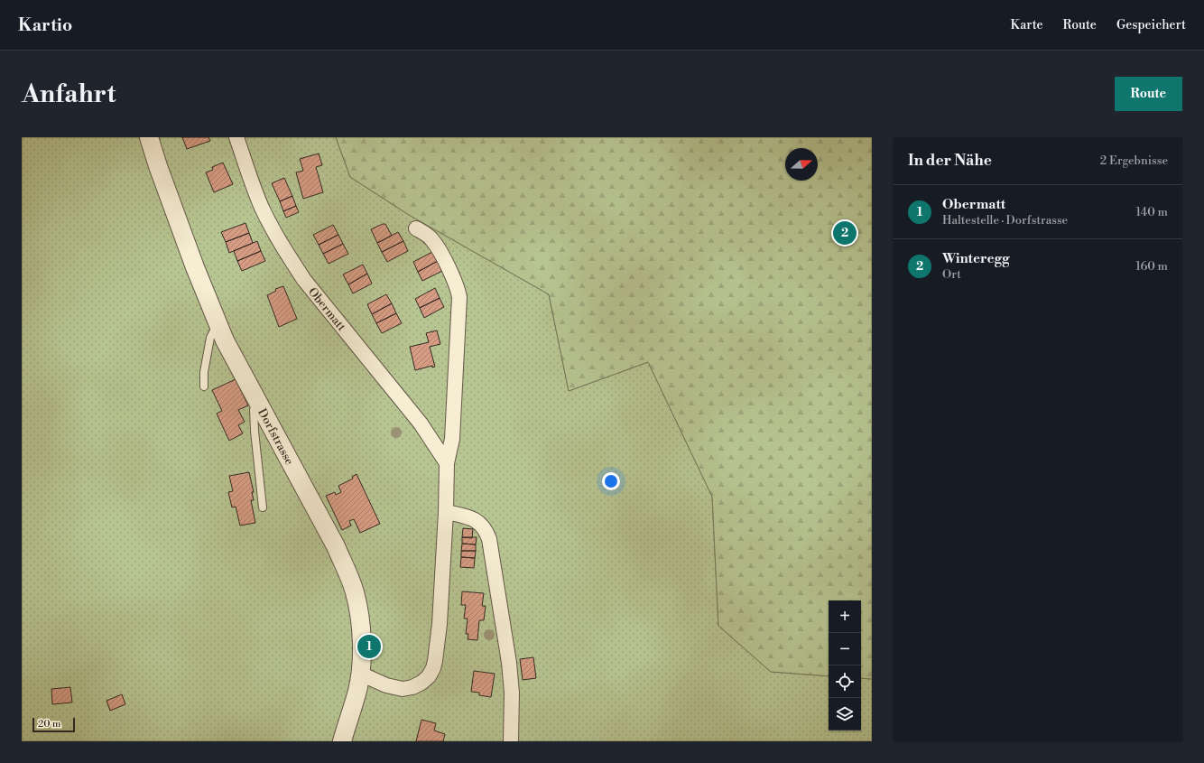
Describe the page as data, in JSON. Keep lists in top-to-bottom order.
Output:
{
  "streets": {
    "street": ["Obermatt", "Dorfstrasse"]
  },
  "scale_bar": "20 m",
  "north": "right",
  "page": {
    "header": "Kartio",
    "nav": ["Karte", "Route", "Gespeichert"],
    "buttons": "Route",
    "title": "Anfahrt",
    "heading": ["In der Nähe", "2 Ergebnisse"],
    "list": [
      {
        "mark": "1",
        "name": "Obermatt",
        "note": "Haltestelle · Dorfstrasse",
        "value": "140 m"
      },
      {
        "mark": "2",
        "name": "Winteregg",
        "note": "Ort",
        "value": "160 m"
      }
    ],
    "pins": ["2", "1"],
    "map_buttons": ["+", "−"],
    "scale": "20 m"
  }
}
